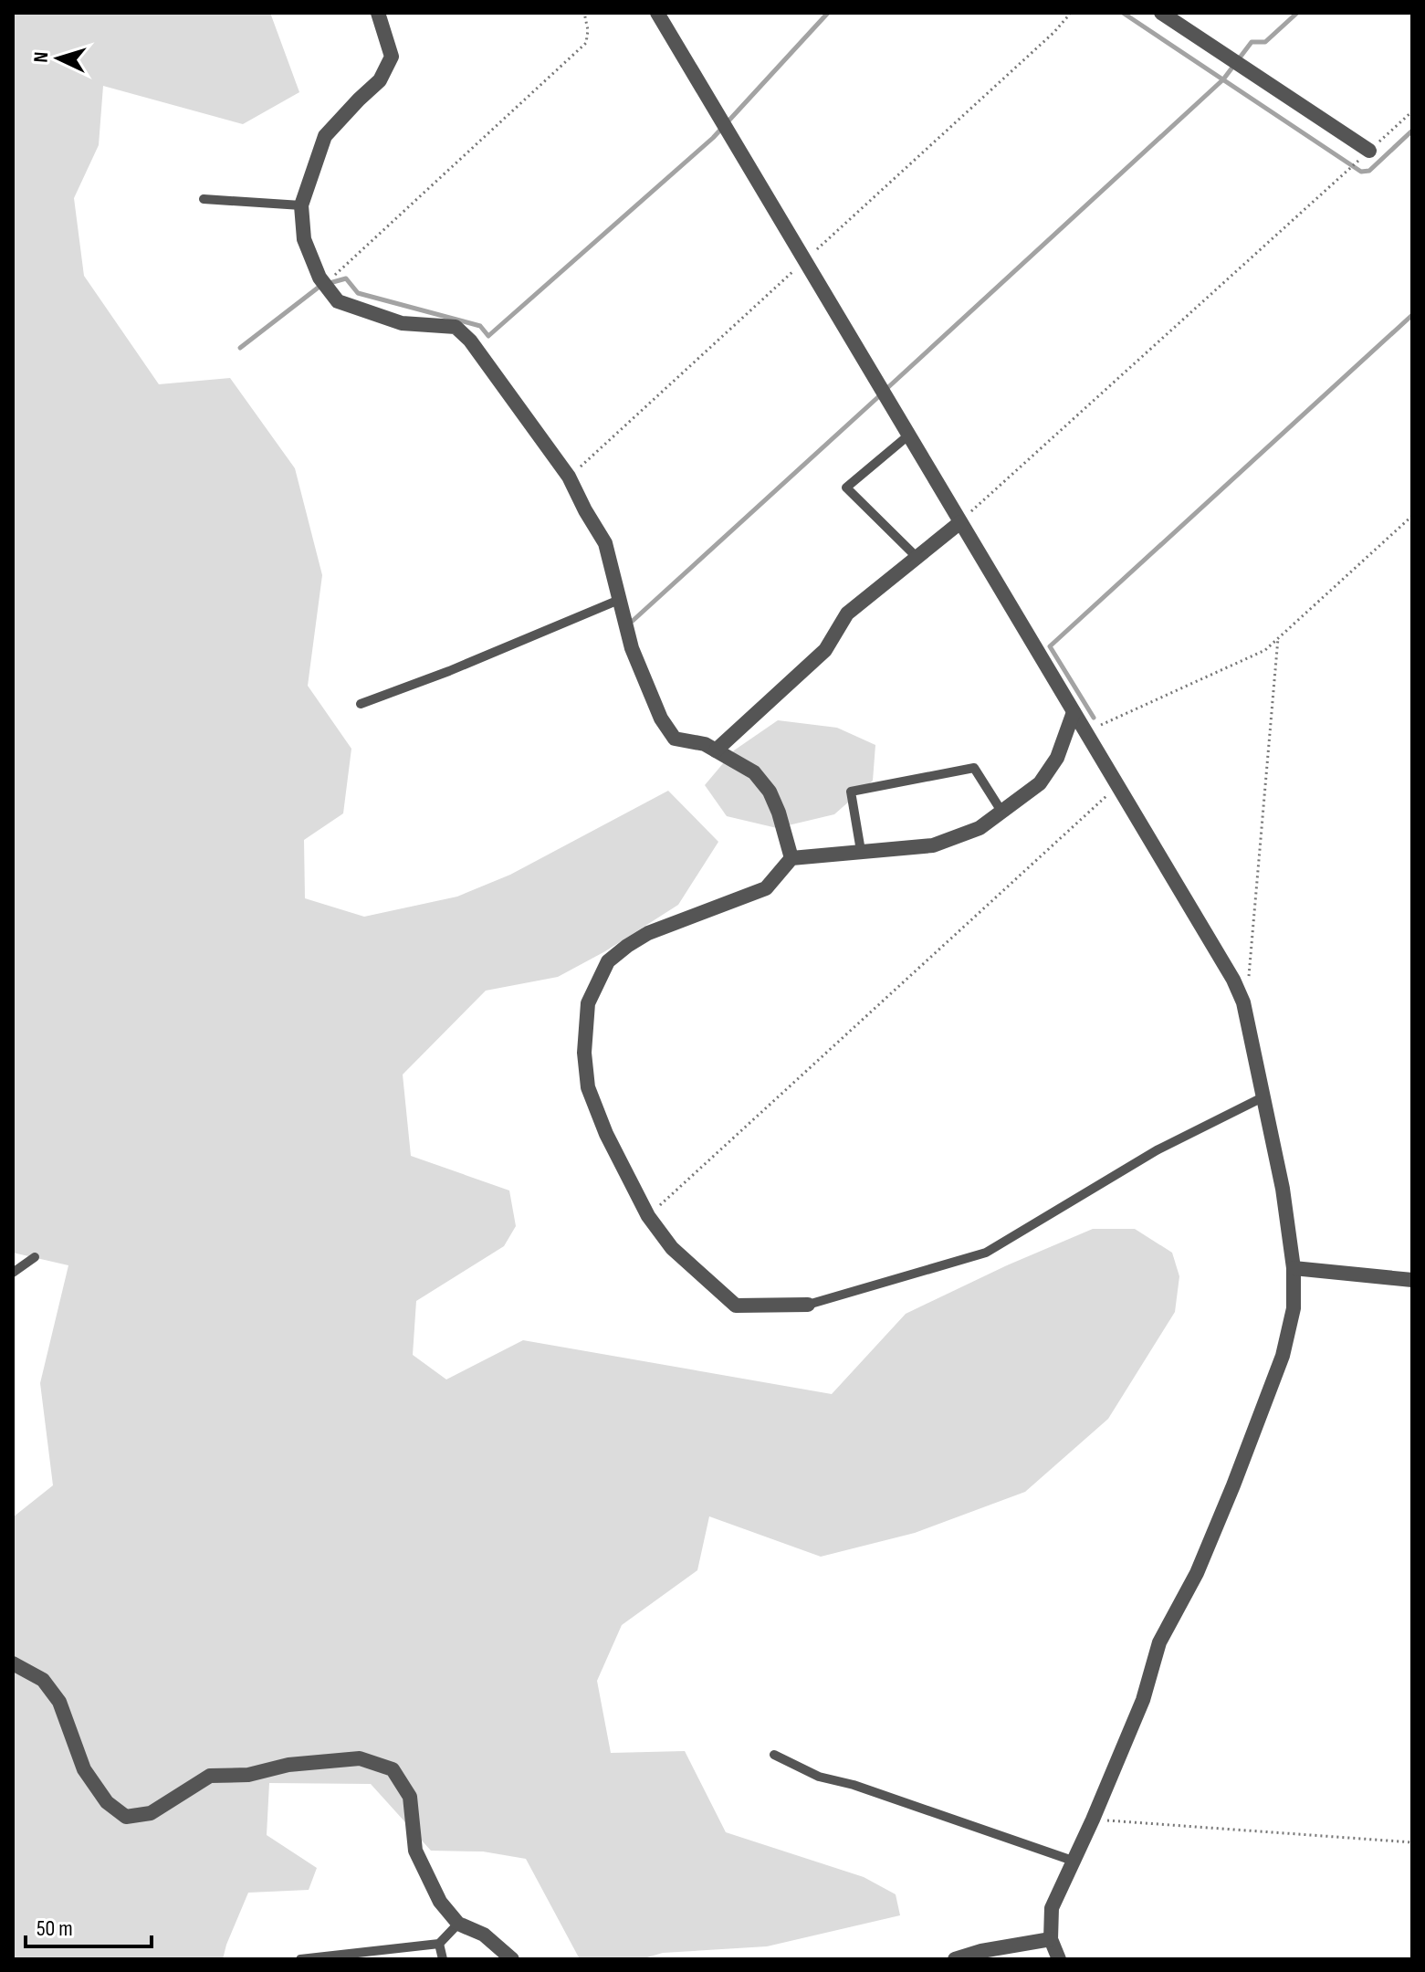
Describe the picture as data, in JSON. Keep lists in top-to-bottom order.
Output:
{
  "scale_bar": "50 m",
  "north": "left"
}
